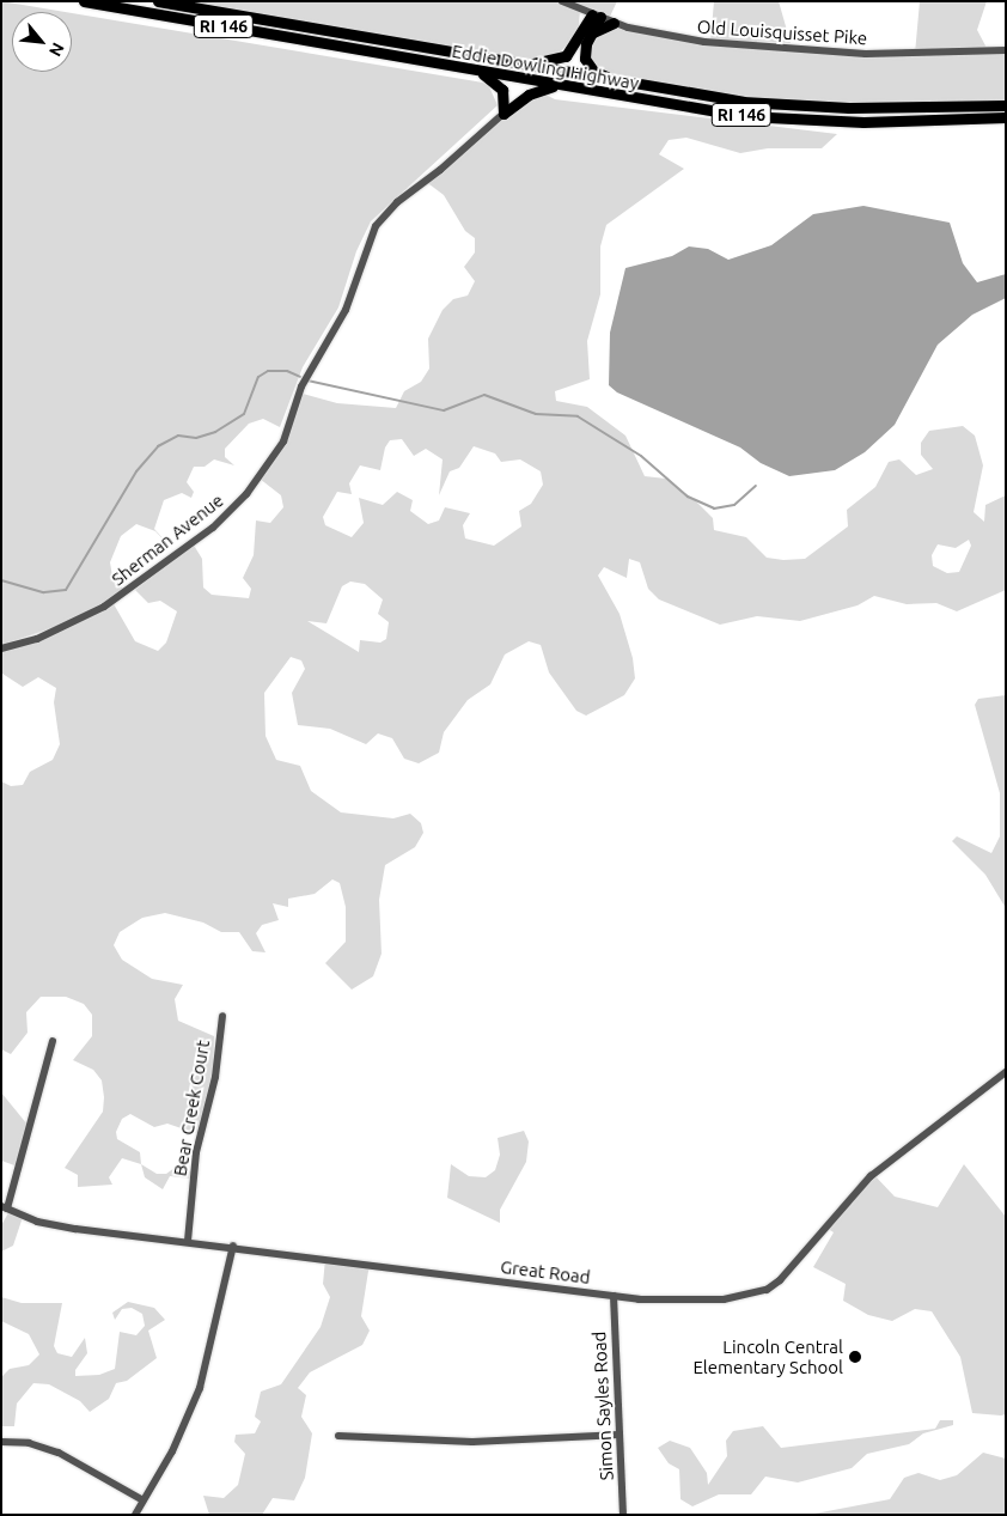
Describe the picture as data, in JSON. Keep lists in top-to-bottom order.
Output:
{
  "streets": {
    "highway": ["RI 146", "Eddie Dowling Highway"],
    "street": [
      "Old Louisquisset Pike",
      "Sherman Avenue",
      "Bear Creek Court",
      "Great Road",
      "Simon Sayles Road"
    ]
  },
  "crossings": [
    ["Bear Creek Court", "Great Road"],
    ["Great Road", "Simon Sayles Road"]
  ],
  "places": ["Lincoln Central Elementary School"],
  "north": "bottom right"
}
